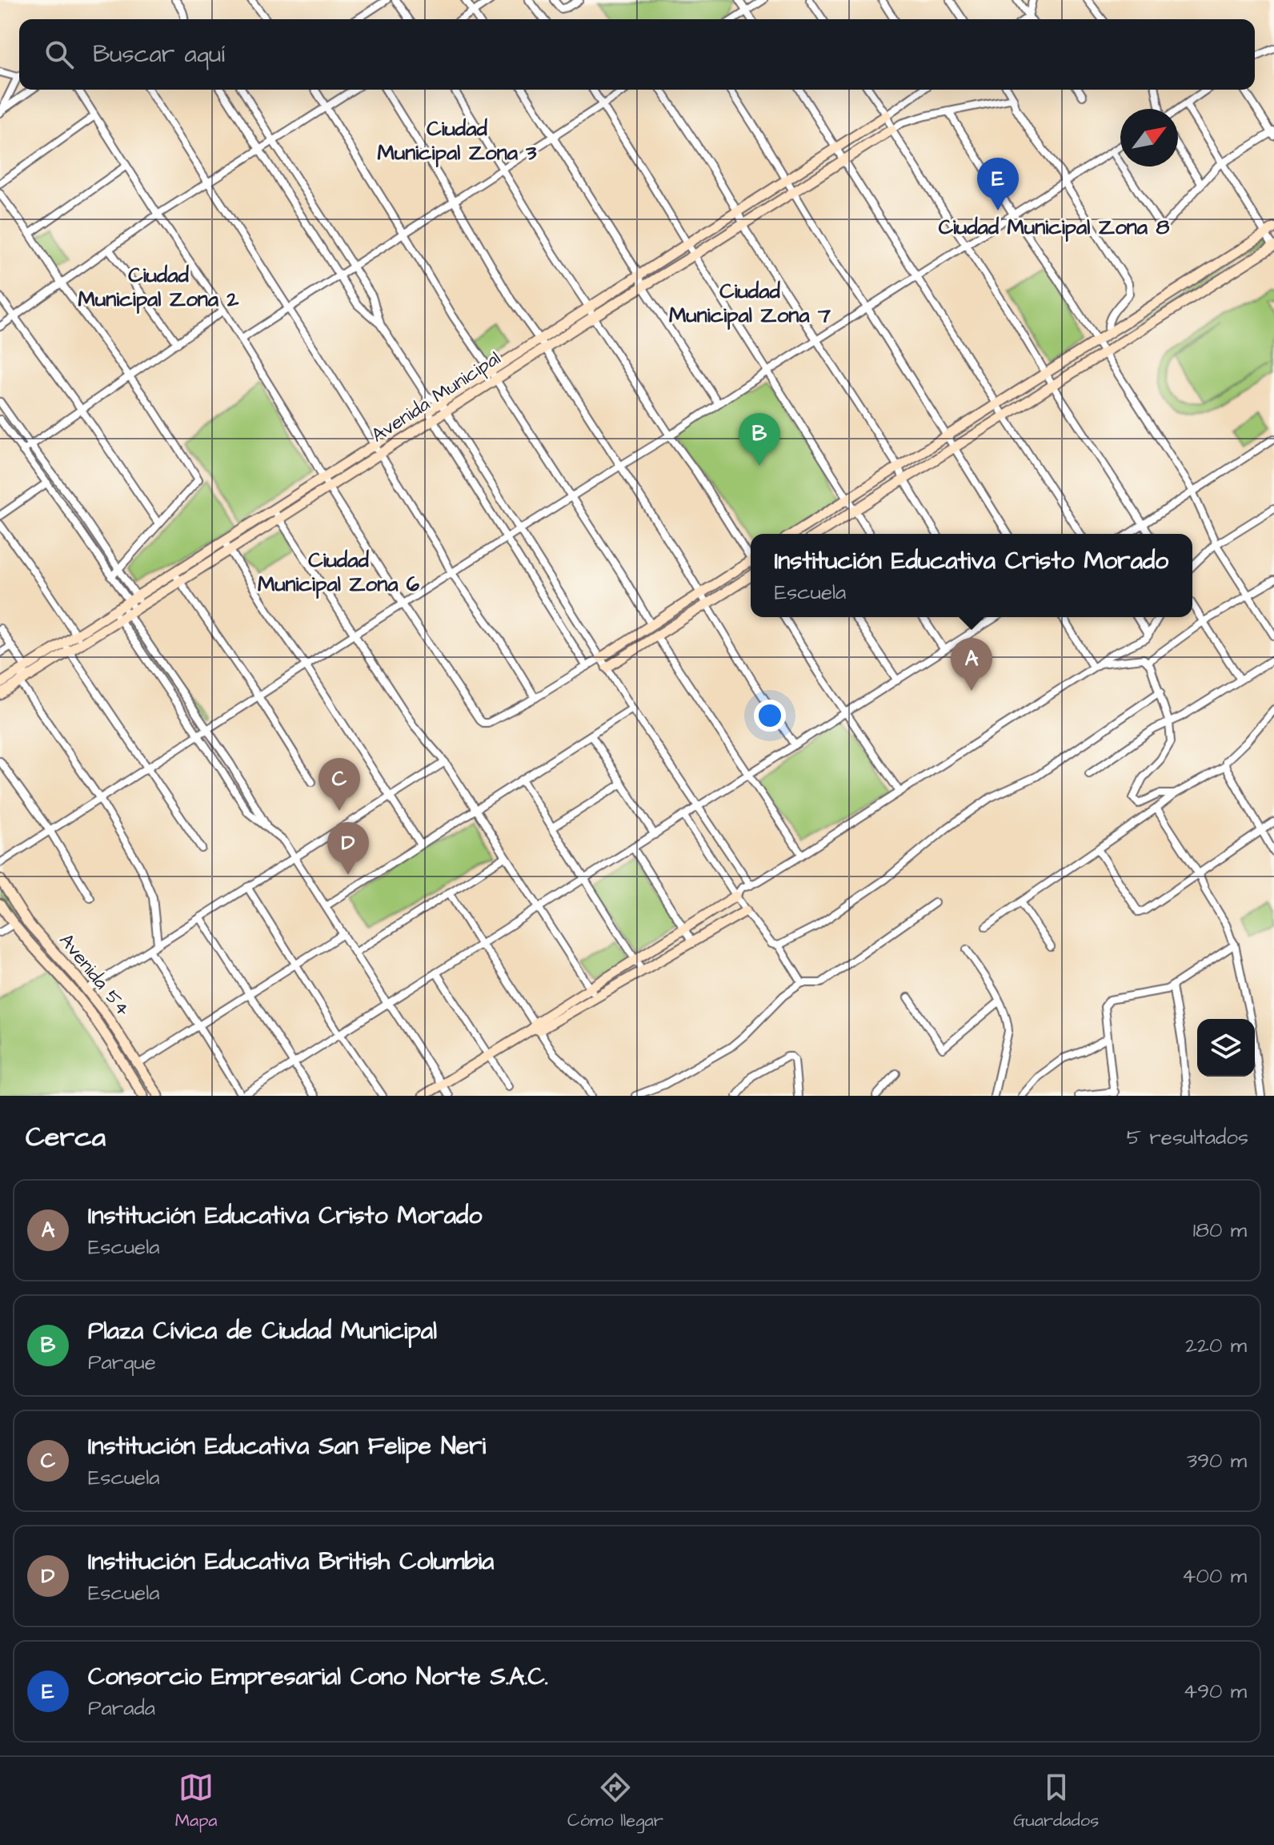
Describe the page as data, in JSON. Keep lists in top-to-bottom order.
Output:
{
  "streets": {
    "street": ["Avenida Municipal", "Avenida 54"]
  },
  "districts": [
    "Ciudad Municipal Zona 3",
    "Ciudad Municipal Zona 8",
    "Ciudad Municipal Zona 2",
    "Ciudad Municipal Zona 7",
    "Ciudad Municipal Zona 6"
  ],
  "north": "top right",
  "page": {
    "search": "Buscar aquí",
    "pins": [
      "E",
      "B",
      "A",
      "C",
      "D"
    ],
    "popup": ["Institución Educativa Cristo Morado", "Escuela"],
    "heading": ["Cerca", "5 resultados"],
    "list": [
      {
        "mark": "A",
        "name": "Institución Educativa Cristo Morado",
        "note": "Escuela",
        "value": "180 m"
      },
      {
        "mark": "B",
        "name": "Plaza Cívica de Ciudad Municipal",
        "note": "Parque",
        "value": "220 m"
      },
      {
        "mark": "C",
        "name": "Institución Educativa San Felipe Neri",
        "note": "Escuela",
        "value": "390 m"
      },
      {
        "mark": "D",
        "name": "Institución Educativa British Columbia",
        "note": "Escuela",
        "value": "400 m"
      },
      {
        "mark": "E",
        "name": "Consorcio Empresarial Cono Norte S.A.C.",
        "note": "Parada",
        "value": "490 m"
      }
    ],
    "nav": ["Mapa", "Cómo llegar", "Guardados"]
  }
}
